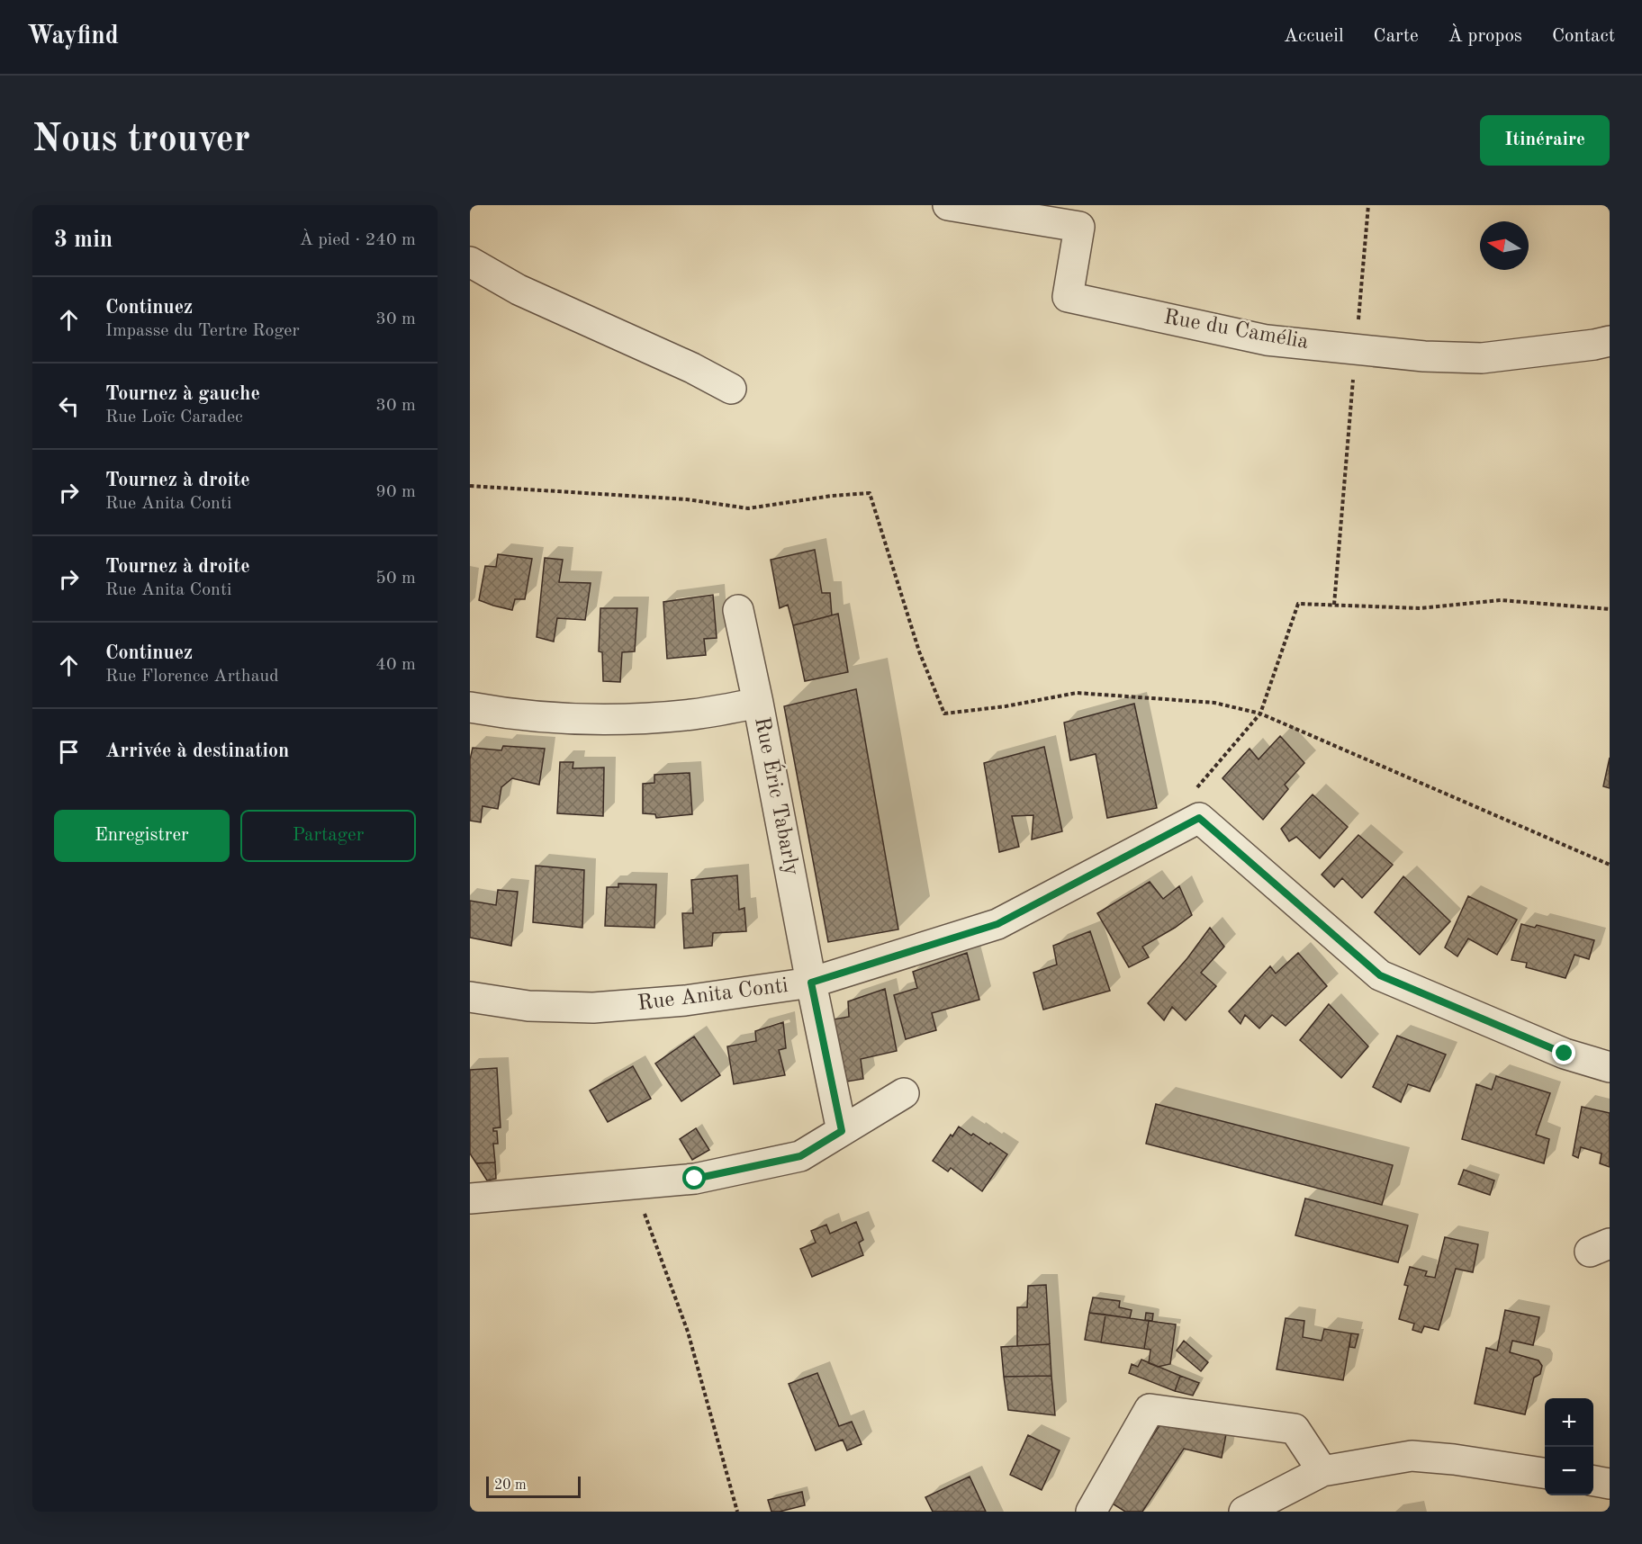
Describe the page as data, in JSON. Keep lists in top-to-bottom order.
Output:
{
  "streets": {
    "street": ["Rue du Camélia", "Rue Éric Tabarly", "Rue Anita Conti"]
  },
  "crossings": [
    ["Rue Éric Tabarly", "Rue Anita Conti"]
  ],
  "scale_bar": "20 m",
  "north": "left",
  "page": {
    "header": "Wayfind",
    "nav": [
      "Accueil",
      "Carte",
      "À propos",
      "Contact"
    ],
    "buttons": [
      "Itinéraire",
      ["Enregistrer", "Partager"]
    ],
    "title": "Nous trouver",
    "heading": ["3 min", "À pied · 240 m"],
    "list": [
      ["Continuez", "Impasse du Tertre Roger", "30 m"],
      ["Tournez à gauche", "Rue Loïc Caradec", "30 m"],
      ["Tournez à droite", "Rue Anita Conti", "90 m"],
      ["Tournez à droite", "Rue Anita Conti", "50 m"],
      ["Continuez", "Rue Florence Arthaud", "40 m"],
      "Arrivée à destination"
    ],
    "map_buttons": ["+", "−"],
    "scale": "20 m"
  }
}
